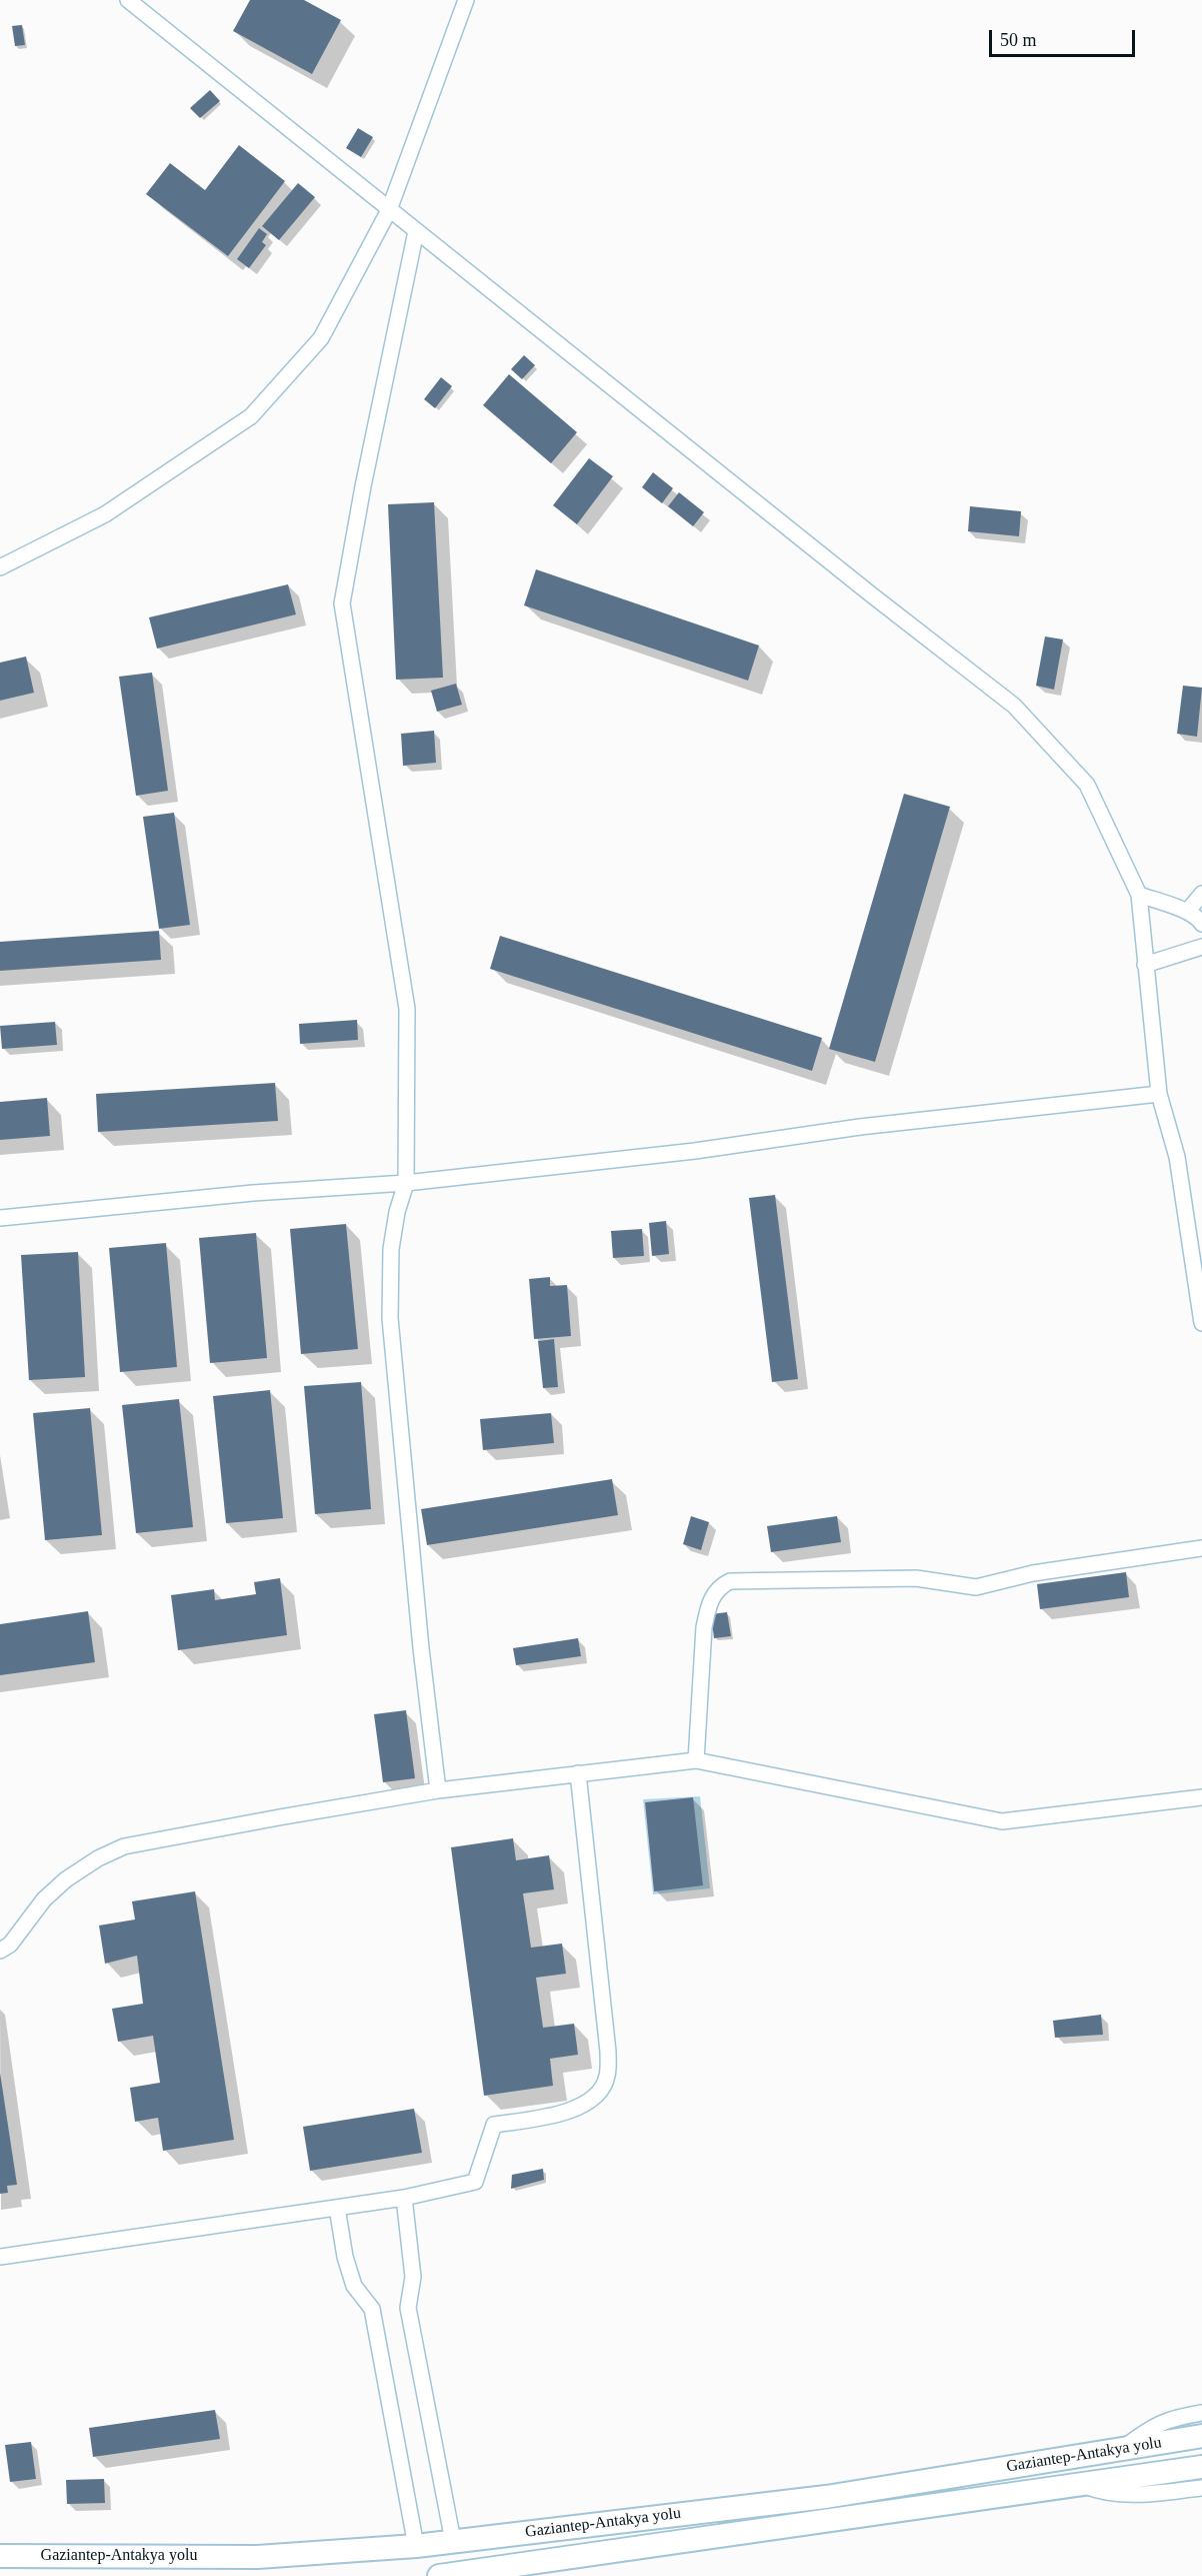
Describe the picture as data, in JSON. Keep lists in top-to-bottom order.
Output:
{
  "streets": {
    "main road": ["Gaziantep-Antakya yolu"]
  },
  "scale_bar": "50 m"
}
